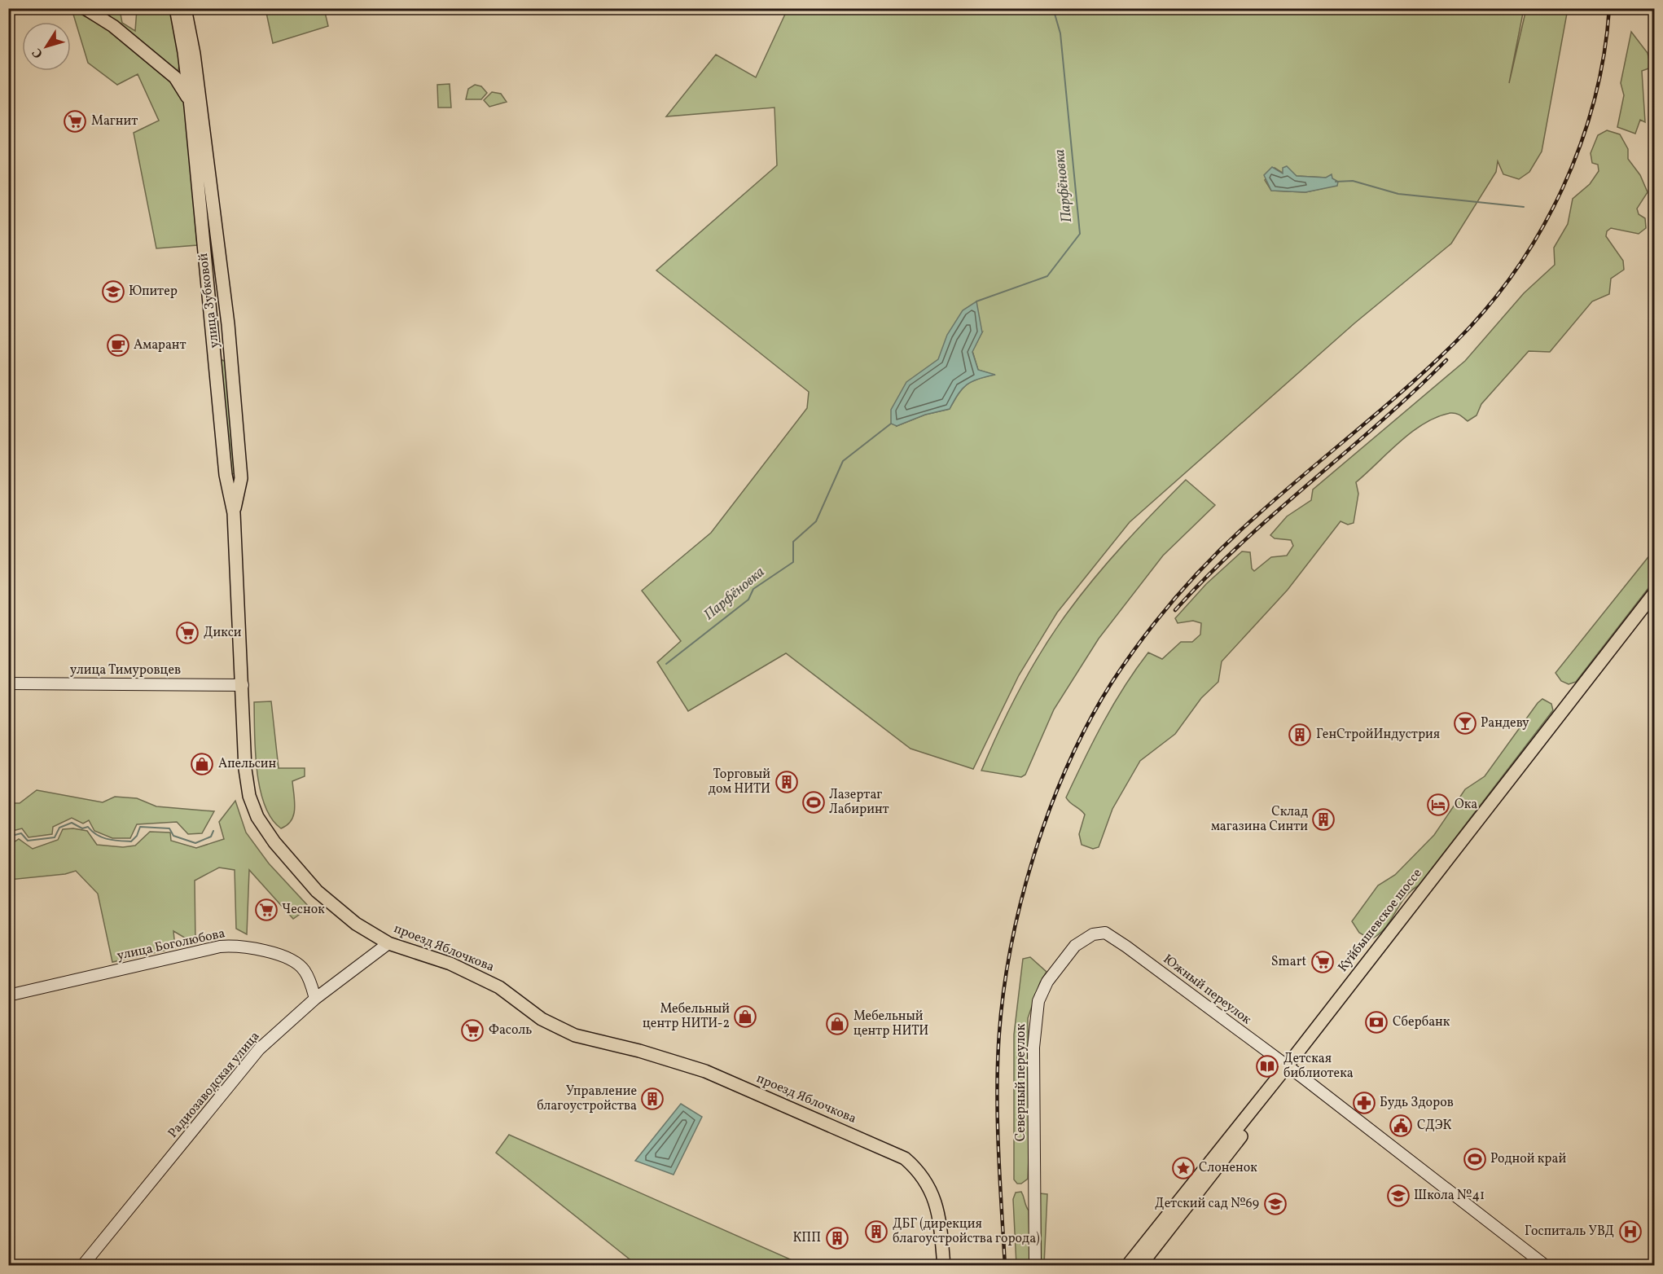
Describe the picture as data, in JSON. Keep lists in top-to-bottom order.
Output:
{
  "streets": {
    "main road": ["улица Зубковой", "Куйбышевское шоссе", "проезд Яблочкова"],
    "street": [
      "улица Тимуровцев",
      "улица Боголюбова",
      "Южный переулок",
      "Северный переулок",
      "Радиозаводская улица"
    ]
  },
  "crossings": [
    ["улица Зубковой", "улица Тимуровцев"],
    ["улица Зубковой", "проезд Яблочкова"],
    ["улица Тимуровцев", "проезд Яблочкова"],
    ["Куйбышевское шоссе", "Южный переулок"],
    ["улица Боголюбова", "Радиозаводская улица"],
    ["проезд Яблочкова", "Радиозаводская улица"],
    ["Южный переулок", "Северный переулок"]
  ],
  "water": ["Парфёновка"],
  "places": {
    "supermarket": [
      "Магнит",
      "Дикси",
      "Чеснок",
      "Smart",
      "Фасоль"
    ],
    "school or university": ["Юпитер", "Школа №41", "Детский сад №69"],
    "cafe": ["Амарант"],
    "bar": ["Рандеву"],
    "building": [
      "ГенСтройИндустрия",
      "Торговый дом НИТИ",
      "Склад магазина Синти",
      "Управление благоустройства",
      "ДБГ (дирекция благоустройства города)",
      "КПП"
    ],
    "shop": ["Апельсин", "Мебельный центр НИТИ-2", "Мебельный центр НИТИ"],
    "sports": ["Лазертаг Лабиринт", "Родной край"],
    "hotel": ["Ока"],
    "bank": ["Сбербанк"],
    "library": ["Детская библиотека"],
    "pharmacy": ["Будь Здоров"],
    "public building": ["СДЭК"],
    "place": ["Слоненок"],
    "hospital": ["Госпиталь УВД"]
  },
  "north": "bottom left"
}
